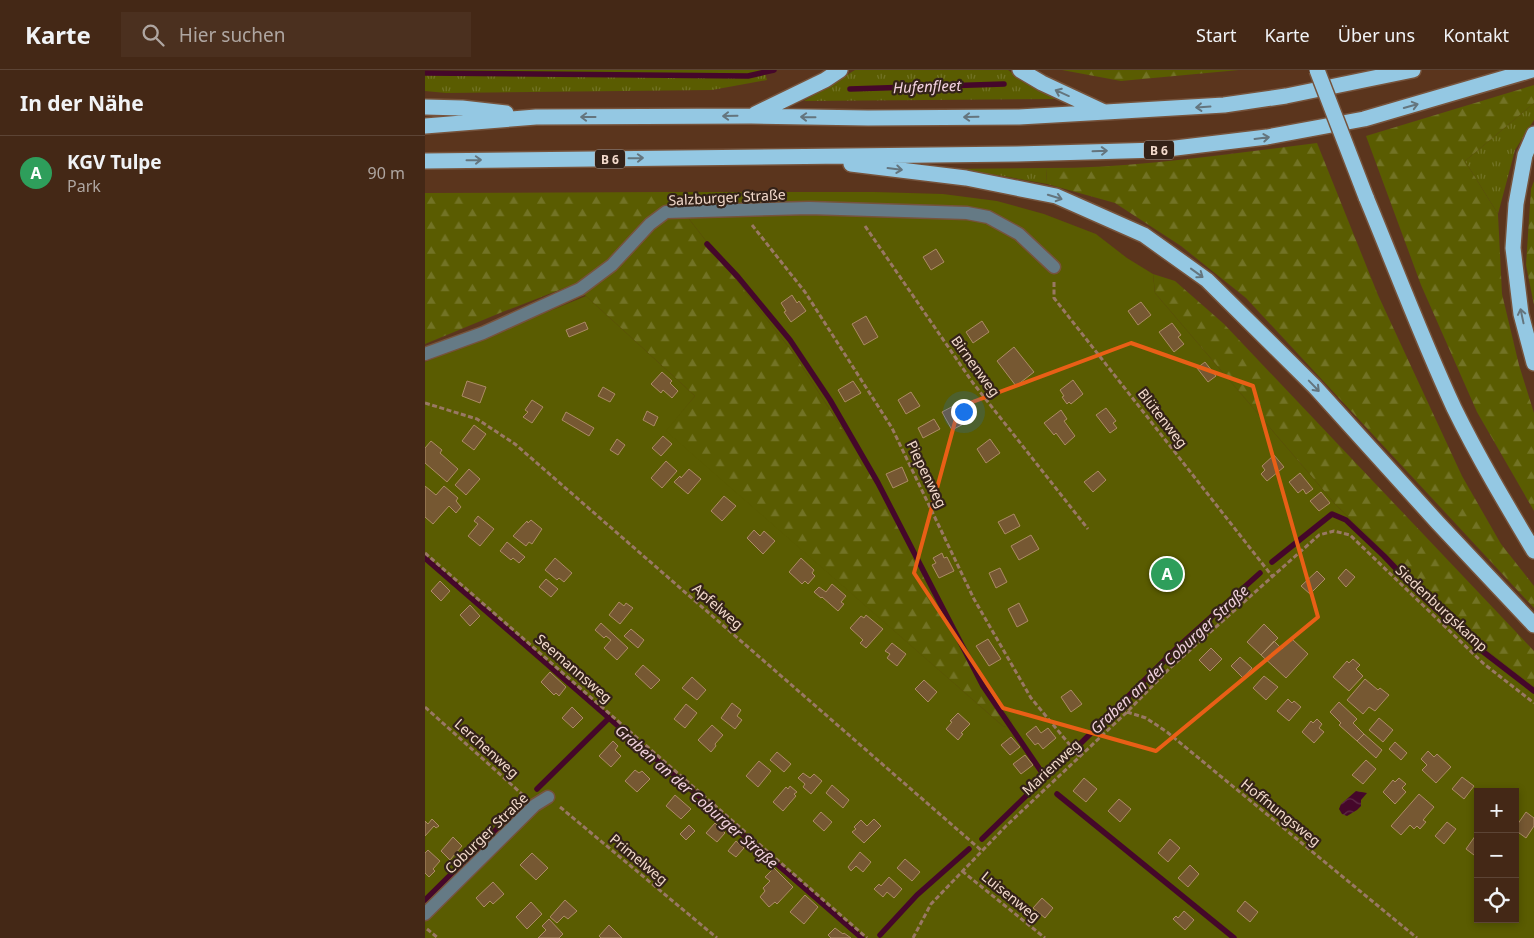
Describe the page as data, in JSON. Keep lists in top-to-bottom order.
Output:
{
  "streets": {
    "highway": ["B 6"],
    "street": ["Salzburger Straße", "Coburger Straße"],
    "path": [
      "Birnenweg",
      "Blütenweg",
      "Piepenweg",
      "Apfelweg",
      "Siedenburgskamp",
      "Seemannsweg",
      "Lerchenweg",
      "Marienweg",
      "Hoffnungsweg",
      "Primelweg",
      "Luisenweg"
    ]
  },
  "crossings": [
    ["Salzburger Straße", "Birnenweg"],
    ["Salzburger Straße", "Blütenweg"],
    ["Salzburger Straße", "Piepenweg"],
    ["Blütenweg", "Marienweg"],
    ["Piepenweg", "Marienweg"],
    ["Apfelweg", "Marienweg"],
    ["Siedenburgskamp", "Marienweg"],
    ["Lerchenweg", "Coburger Straße"],
    ["Marienweg", "Hoffnungsweg"],
    ["Marienweg", "Luisenweg"],
    ["Coburger Straße", "Primelweg"]
  ],
  "water": ["Hufenfleet", "Graben an der Coburger Straße"],
  "page": {
    "header": "Karte",
    "search": "Hier suchen",
    "nav": [
      "Start",
      "Karte",
      "Über uns",
      "Kontakt"
    ],
    "heading": "In der Nähe",
    "list": [
      {
        "mark": "A",
        "name": "KGV Tulpe",
        "note": "Park",
        "value": "90 m"
      }
    ],
    "pins": "A",
    "map_buttons": ["+", "−"]
  }
}
